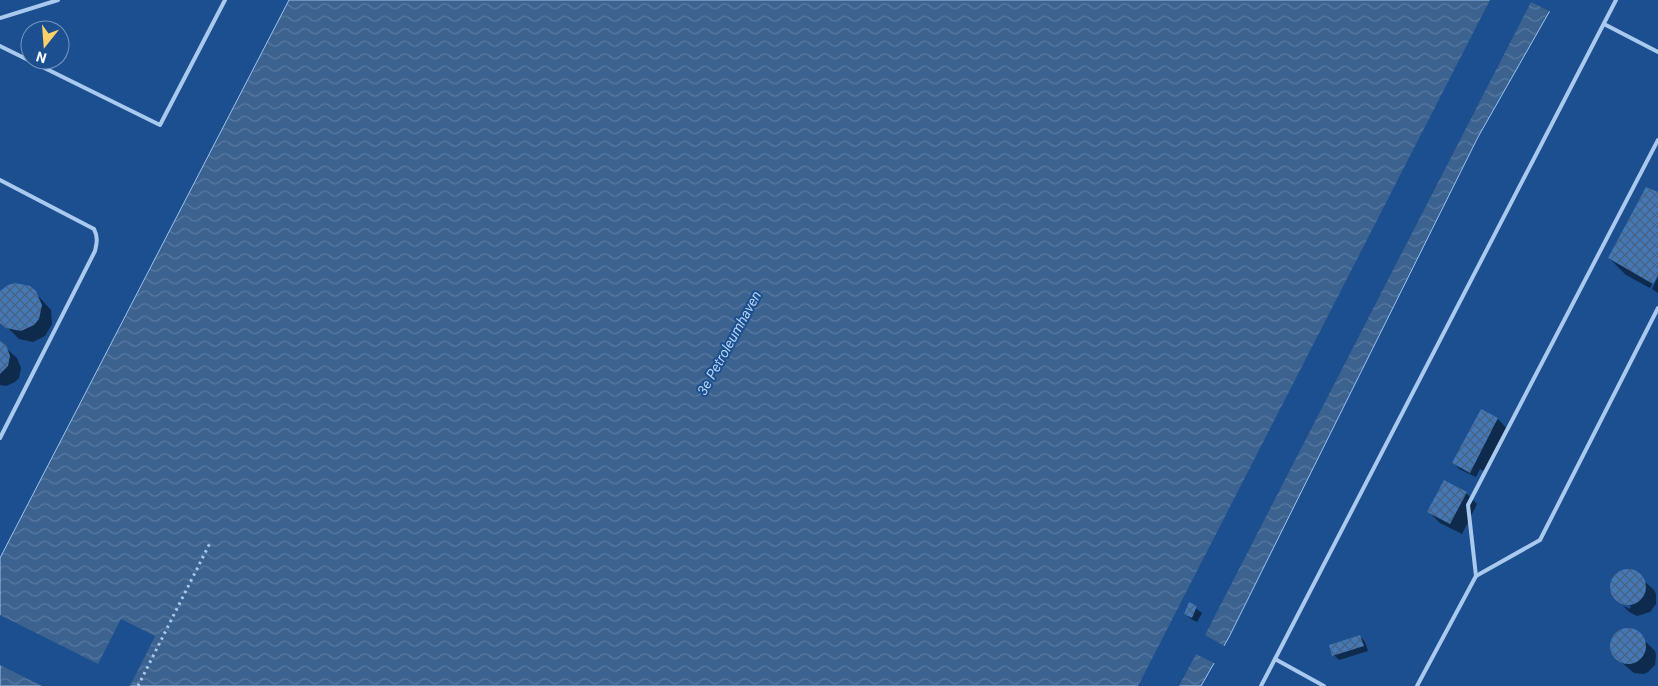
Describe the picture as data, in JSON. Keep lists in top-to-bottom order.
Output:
{
  "water": ["3e Petroleumhaven"],
  "north": "bottom"
}
